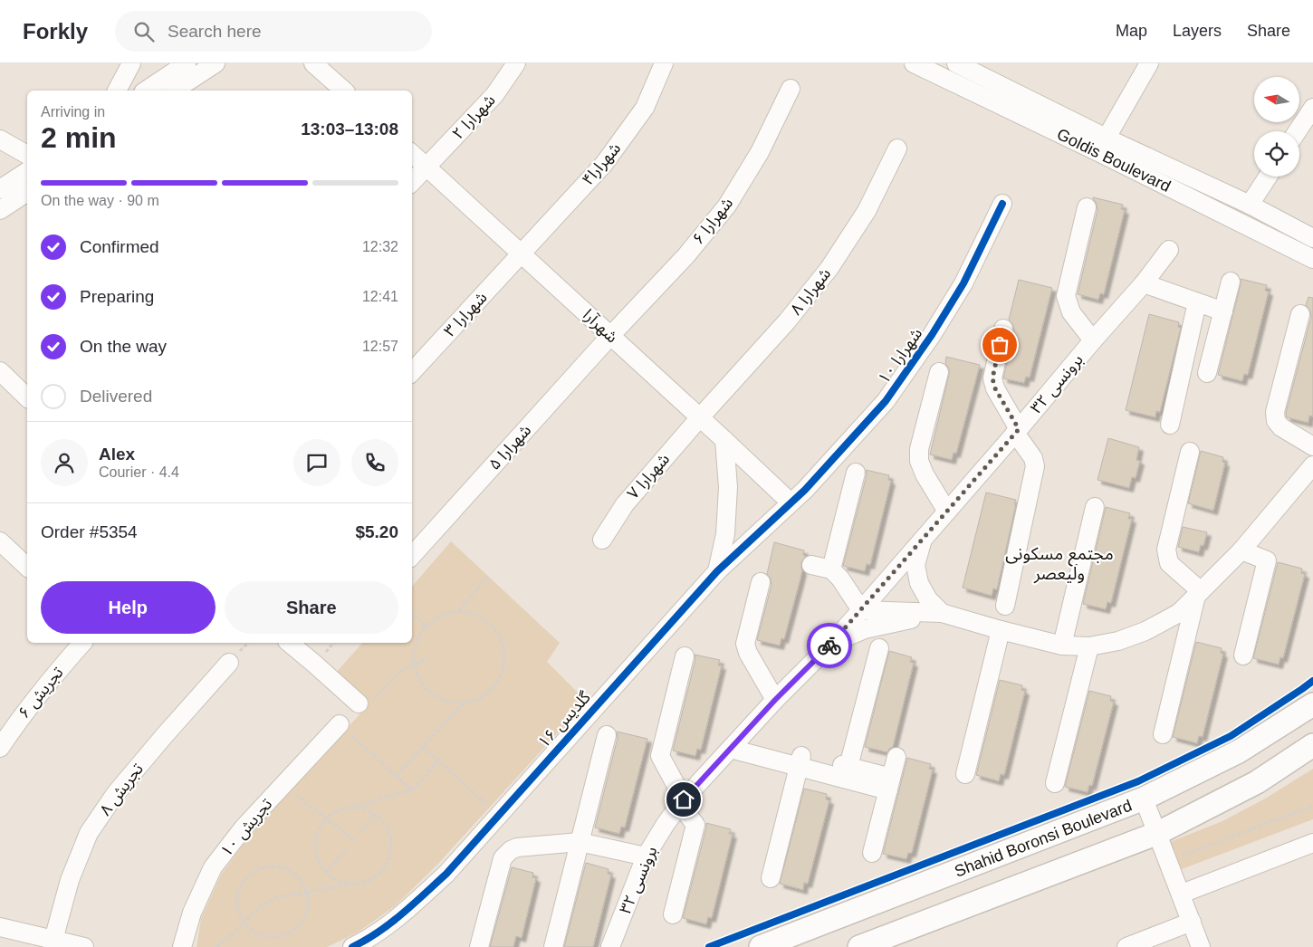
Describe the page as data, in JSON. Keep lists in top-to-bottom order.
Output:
{
  "streets": {
    "main road": ["Shahid Boronsi Boulevard"],
    "street": [
      "شهرارا ۲",
      "Goldis Boulevard",
      "شهرارا۴",
      "شهرارا ۶",
      "شهرارا ۸",
      "شهرارا ۳",
      "شهرآرا",
      "شهرارا ۱۰",
      "برونسی ۳۲",
      "شهرارا ۵",
      "شهرارا ۷",
      "تجریش ۶",
      "گلدیس ۱۶",
      "تجریش ۸",
      "تجریش ۱۰"
    ]
  },
  "crossings": [
    ["شهرارا ۲", "شهرآرا"],
    ["شهرارا۴", "شهرارا ۳"],
    ["شهرارا۴", "شهرآرا"],
    ["شهرارا ۶", "شهرآرا"],
    ["شهرارا ۶", "شهرارا ۵"],
    ["شهرارا ۸", "شهرآرا"],
    ["شهرارا ۸", "شهرارا ۷"],
    ["شهرارا ۳", "شهرآرا"],
    ["شهرآرا", "شهرارا ۱۰"],
    ["شهرآرا", "شهرارا ۵"],
    ["شهرآرا", "شهرارا ۷"],
    ["شهرآرا", "گلدیس ۱۶"],
    ["شهرارا ۱۰", "گلدیس ۱۶"]
  ],
  "districts": ["مجتمع مسکونی ولیعصر"],
  "north": "left",
  "page": {
    "header": "Forkly",
    "search": "Search here",
    "nav": ["Map", "Layers", "Share"],
    "heading": ["2 min", "Arriving in", "13:03–13:08"],
    "panel": [
      "Alex",
      "Courier · 4.4",
      "Order #5354",
      "$5.20"
    ],
    "bar": "On the way · 90 m",
    "list": [
      ["Confirmed", "12:32"],
      ["Preparing", "12:41"],
      ["On the way", "12:57"],
      "Delivered"
    ],
    "buttons": ["Help", "Share"]
  }
}
